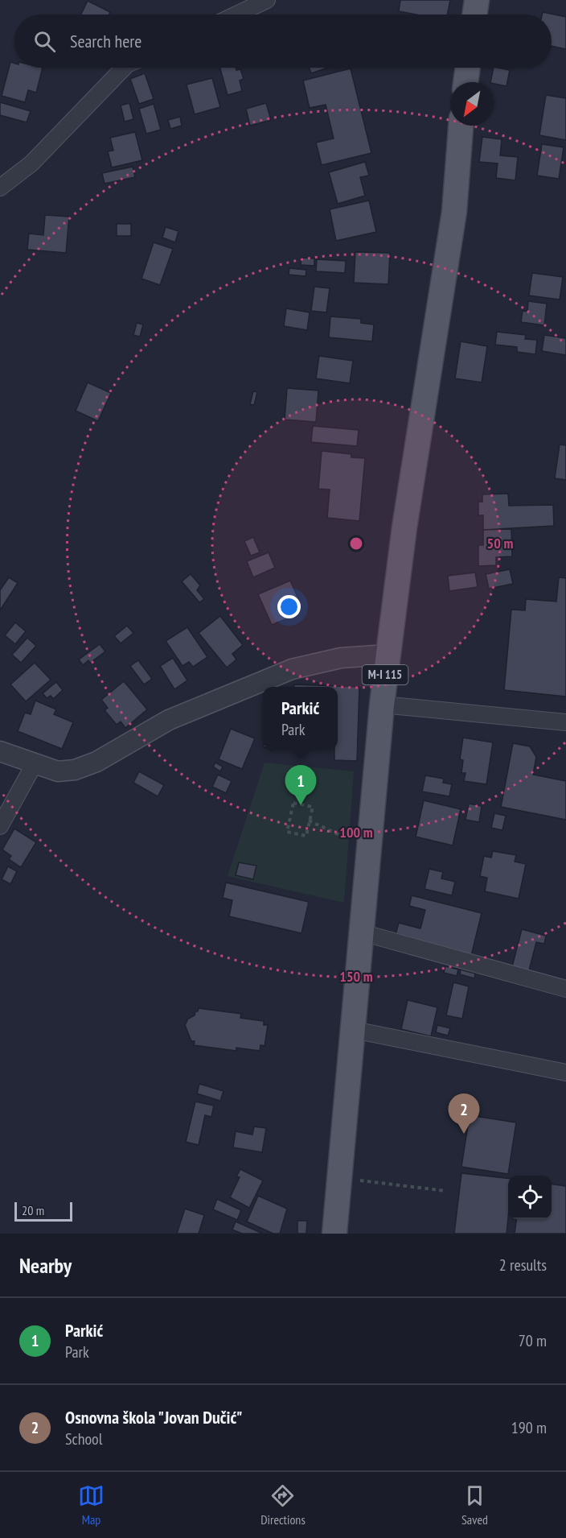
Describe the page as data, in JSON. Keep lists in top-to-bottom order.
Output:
{
  "streets": {
    "main road": ["M-I 115"]
  },
  "scale_bar": "20 m",
  "north": "bottom left",
  "page": {
    "search": "Search here",
    "popup": ["Parkić", "Park"],
    "pins": ["1", "2"],
    "scale": "20 m",
    "heading": ["Nearby", "2 results"],
    "list": [
      {
        "mark": "1",
        "name": "Parkić",
        "note": "Park",
        "value": "70 m"
      },
      {
        "mark": "2",
        "name": "Osnovna škola \"Jovan Dučić\"",
        "note": "School",
        "value": "190 m"
      }
    ],
    "nav": ["Map", "Directions", "Saved"]
  },
  "rings": ["50 m", "100 m", "150 m"]
}
